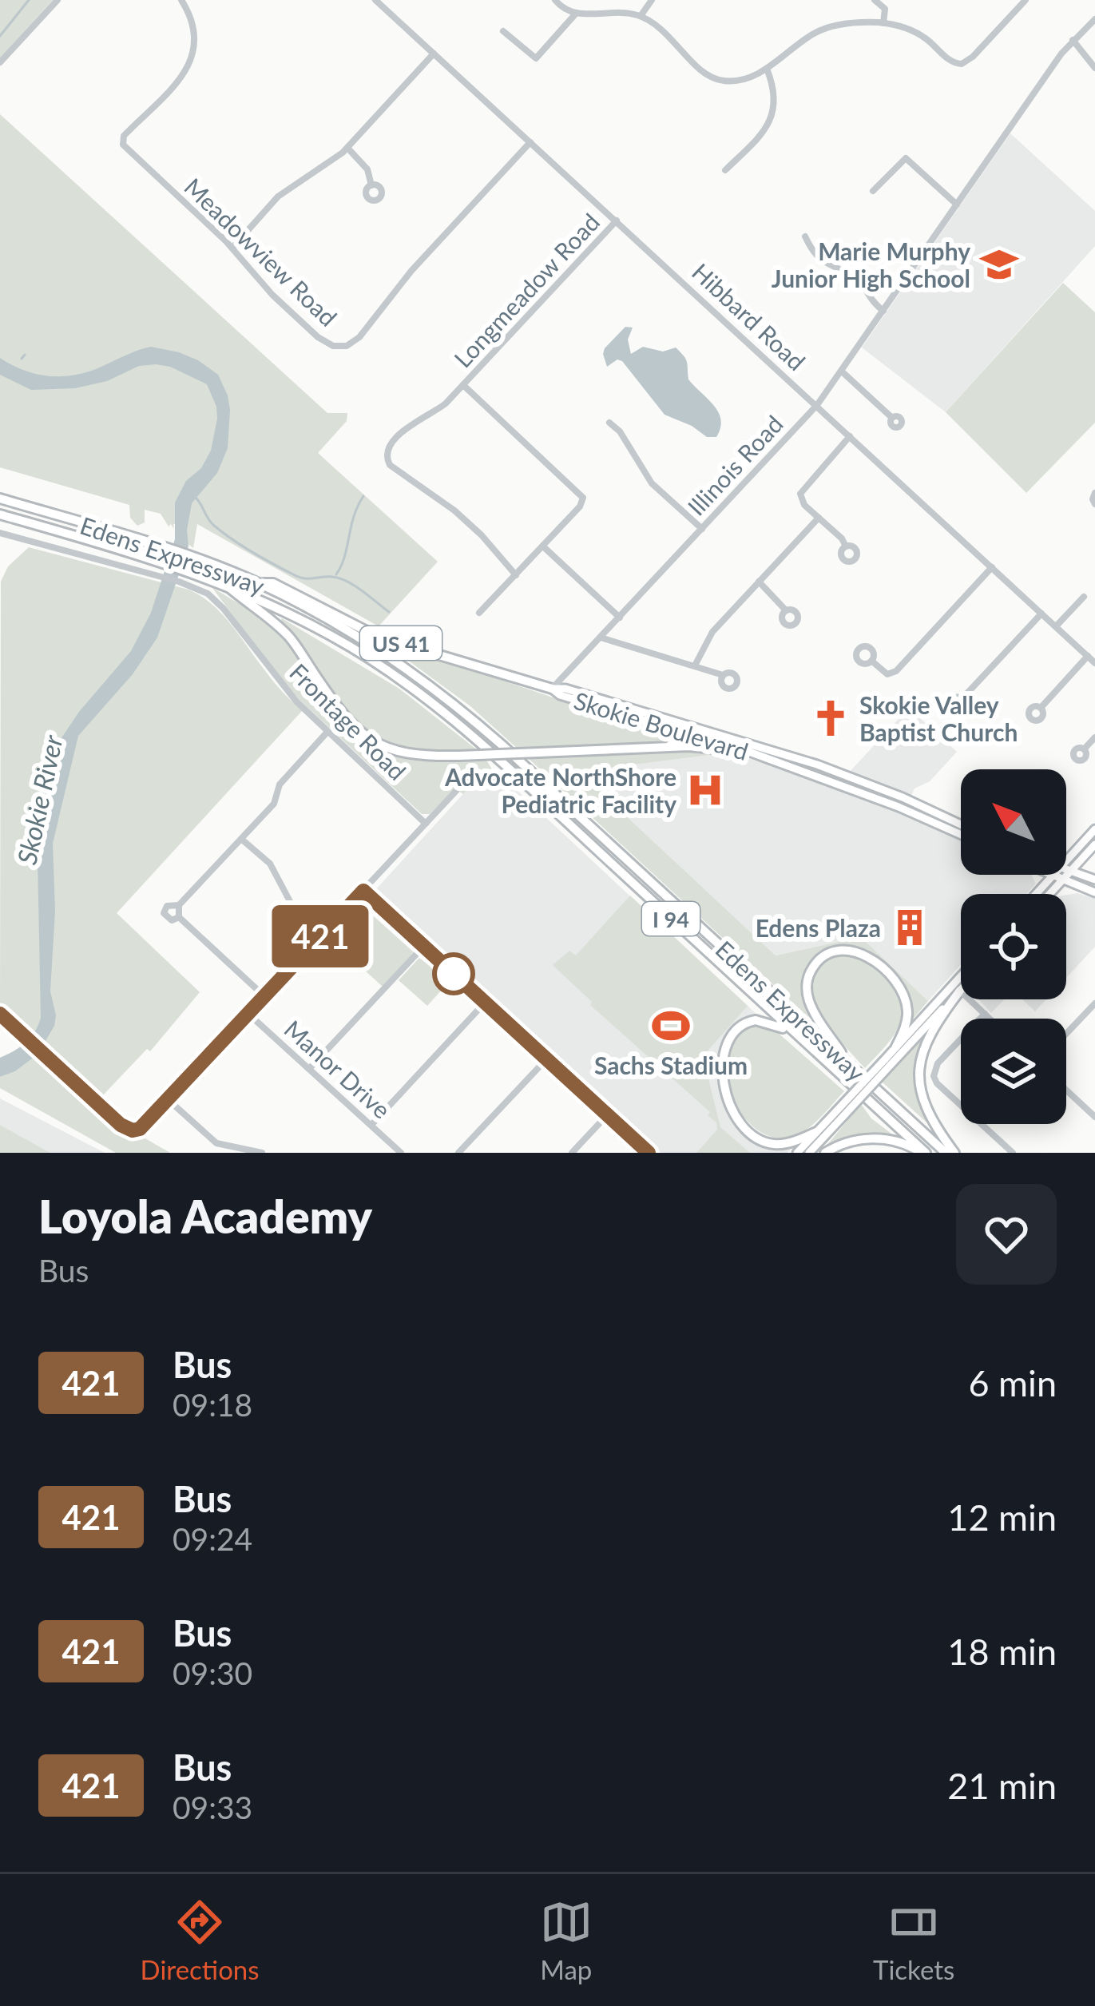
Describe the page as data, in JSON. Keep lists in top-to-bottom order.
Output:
{
  "streets": {
    "highway": ["Edens Expressway", "US 41", "I 94"],
    "main road": ["Skokie Boulevard"],
    "street": [
      "Meadowview Road",
      "Longmeadow Road",
      "Hibbard Road",
      "Illinois Road",
      "Frontage Road",
      "Manor Drive"
    ]
  },
  "crossings": [
    ["Meadowview Road", "Hibbard Road"],
    ["Longmeadow Road", "Hibbard Road"],
    ["Hibbard Road", "Illinois Road"],
    ["Illinois Road", "US 41"],
    ["Illinois Road", "Skokie Boulevard"],
    ["Edens Expressway", "US 41"],
    ["US 41", "Skokie Boulevard"]
  ],
  "water": ["Skokie River"],
  "places": {
    "school or university": ["Marie Murphy Junior High School"],
    "church": ["Skokie Valley Baptist Church"],
    "hospital": ["Advocate NorthShore Pediatric Facility"],
    "building": ["Edens Plaza"],
    "sports": ["Sachs Stadium"]
  },
  "lines": ["bus line 421"],
  "north": "top left",
  "page": {
    "on_map": "421",
    "heading": ["Loyola Academy", "Bus"],
    "list": [
      {
        "mark": "421",
        "name": "Bus",
        "note": "09:18",
        "value": "6 min"
      },
      {
        "mark": "421",
        "name": "Bus",
        "note": "09:24",
        "value": "12 min"
      },
      {
        "mark": "421",
        "name": "Bus",
        "note": "09:30",
        "value": "18 min"
      },
      {
        "mark": "421",
        "name": "Bus",
        "note": "09:33",
        "value": "21 min"
      }
    ],
    "tabs": ["Directions", "Map", "Tickets"]
  }
}
